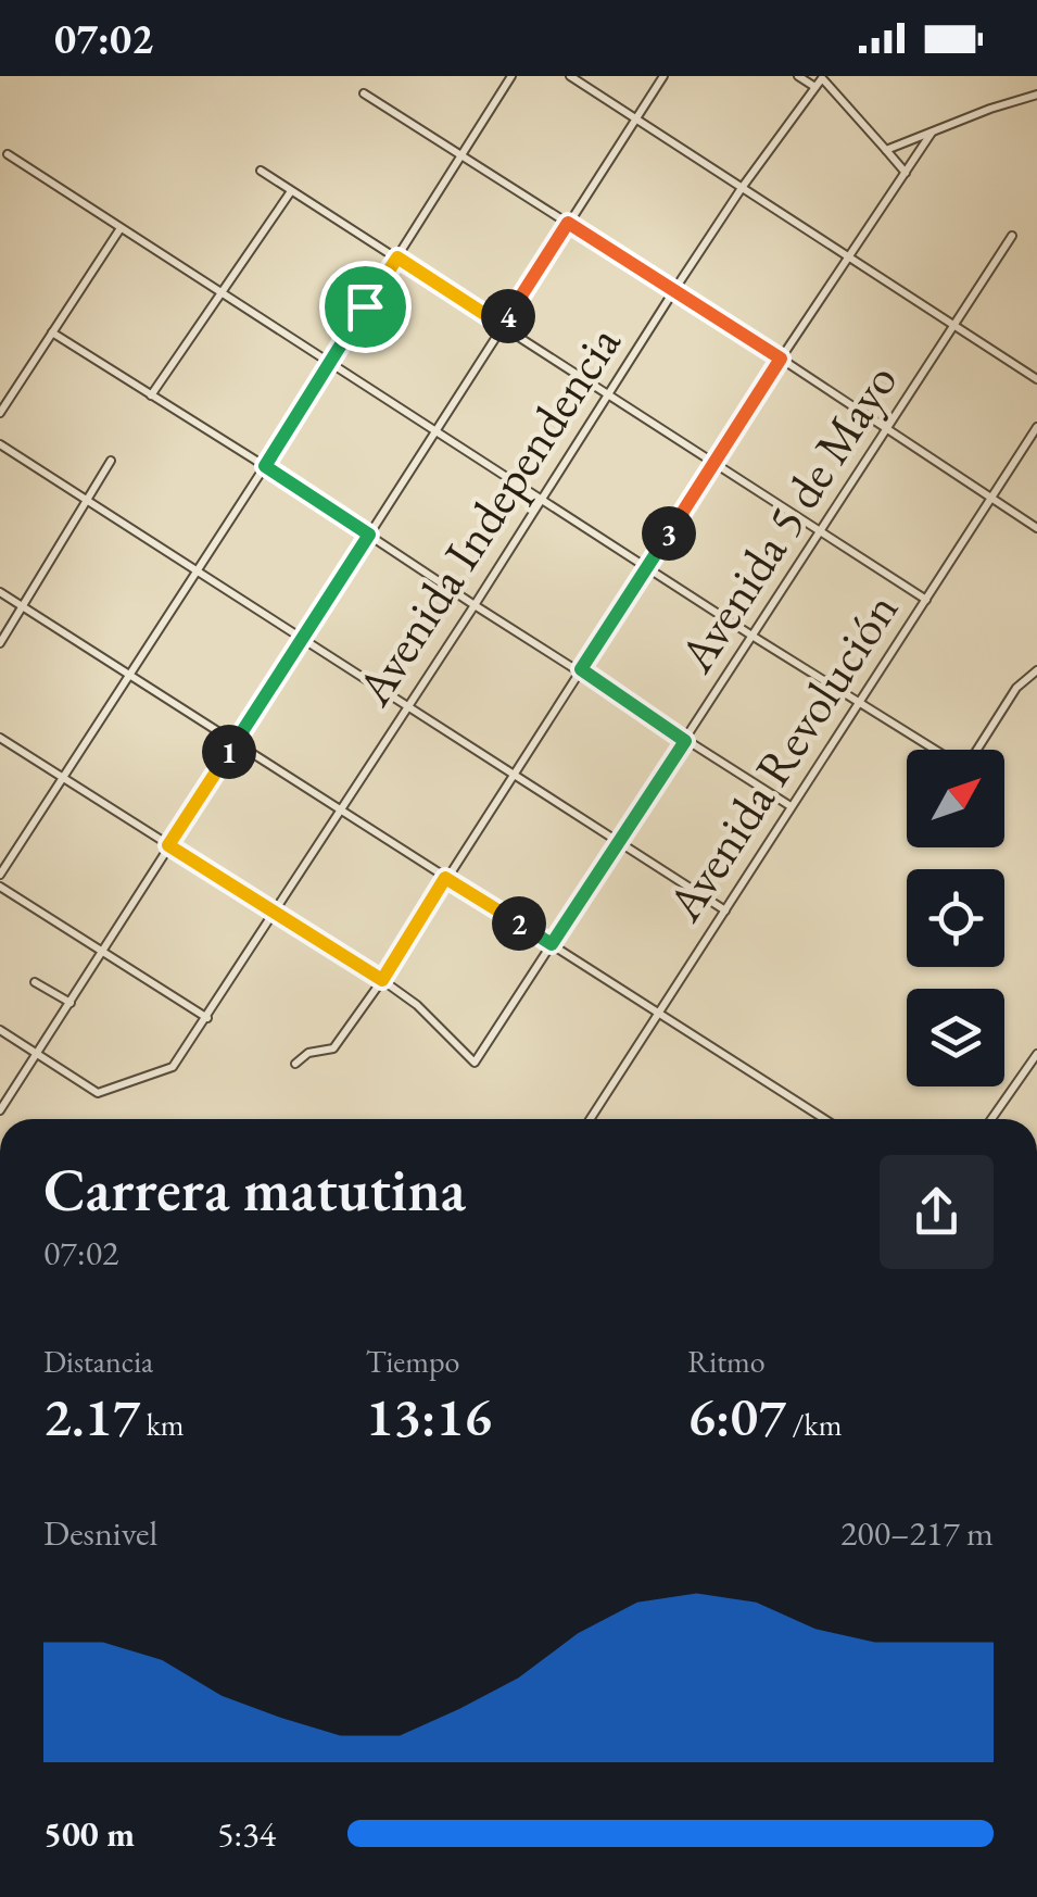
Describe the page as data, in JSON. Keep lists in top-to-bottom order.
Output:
{
  "streets": {
    "street": ["Avenida Independencia", "Avenida 5 de Mayo", "Avenida Revolución"]
  },
  "north": "top right",
  "page": {
    "status": "07:02",
    "pins": [
      "4",
      "3",
      "1",
      "2"
    ],
    "heading": ["Carrera matutina", "07:02"],
    "stats": [
      ["Distancia", "2.17 km"],
      ["Tiempo", "13:16"],
      ["Ritmo", "6:07 /km"]
    ],
    "chart": ["Desnivel", "200–217 m"],
    "list": [
      {
        "name": "500 m",
        "note": "5:34"
      }
    ]
  }
}
